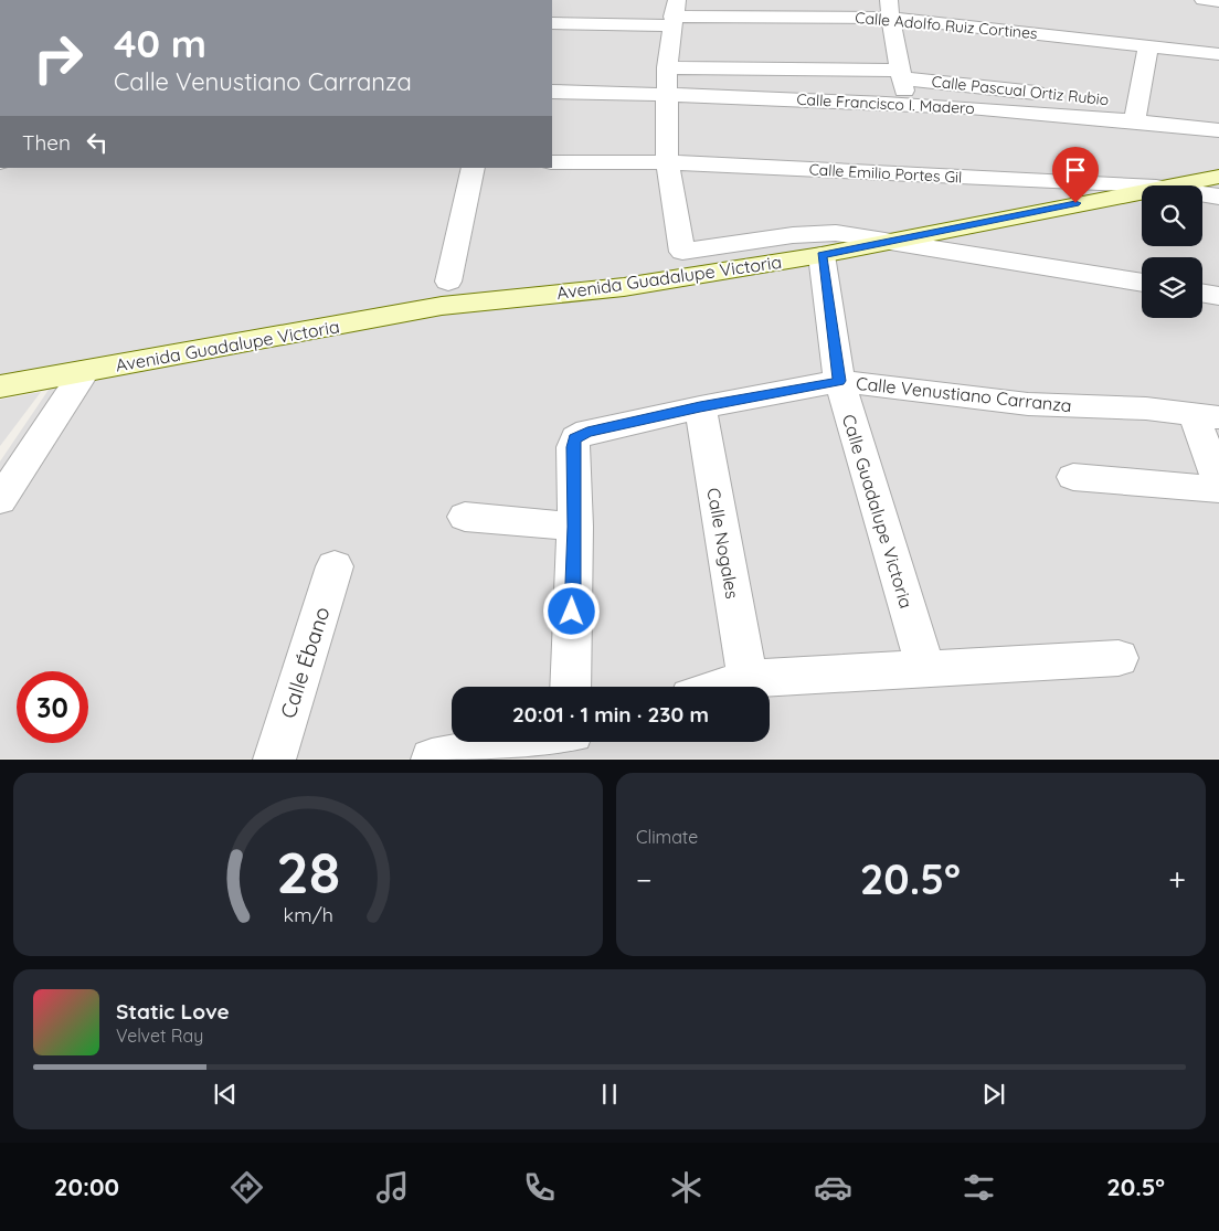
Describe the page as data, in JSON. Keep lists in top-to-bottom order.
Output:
{
  "streets": {
    "street": [
      "Calle Adolfo Ruiz Cortines",
      "Calle Pascual Ortiz Rubio",
      "Calle Francisco I. Madero",
      "Calle Emilio Portes Gil",
      "Avenida Guadalupe Victoria",
      "Calle Venustiano Carranza",
      "Calle Guadalupe Victoria",
      "Calle Nogales",
      "Calle Ébano"
    ]
  },
  "crossings": [
    ["Calle Pascual Ortiz Rubio", "Calle Francisco I. Madero"],
    ["Avenida Guadalupe Victoria", "Calle Guadalupe Victoria"],
    ["Calle Venustiano Carranza", "Calle Guadalupe Victoria"],
    ["Calle Venustiano Carranza", "Calle Nogales"]
  ],
  "page": {
    "turn": ["40 m", "Calle Venustiano Carranza"],
    "then": "Then",
    "limit": "30",
    "trip": "20:01 · 1 min · 230 m",
    "tile": "Climate",
    "heat": ["−", "20.5°", "+"],
    "song": ["Static Love", "Velvet Ray"],
    "tabs": ["20:00", "20.5°"],
    "gauge": ["28", "km/h"]
  }
}
